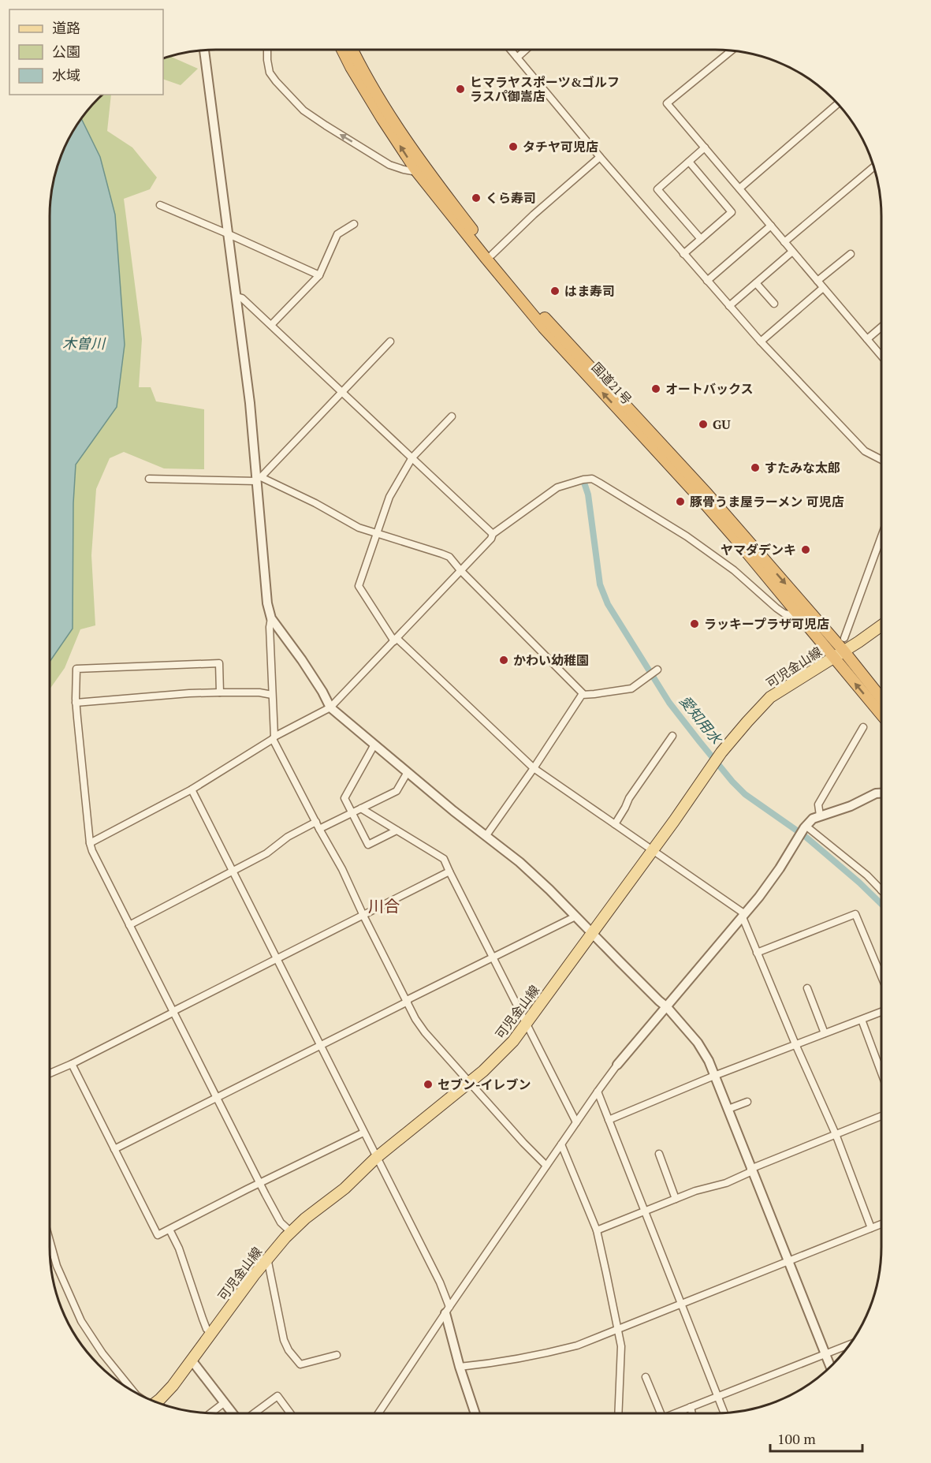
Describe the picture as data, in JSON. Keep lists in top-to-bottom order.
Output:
{
  "streets": {
    "highway": ["国道21号"],
    "main road": ["可児金山線"]
  },
  "crossings": [
    ["国道21号", "可児金山線"]
  ],
  "districts": ["川合"],
  "water": ["木曽川", "愛知用水"],
  "places": [
    "ヒマラヤスポーツ&ゴルフ ラスパ御嵩店",
    "タチヤ可児店",
    "くら寿司",
    "はま寿司",
    "オートバックス",
    "GU",
    "すたみな太郎",
    "豚骨うま屋ラーメン 可児店",
    "ヤマダデンキ",
    "ラッキープラザ可児店",
    "かわい幼稚園",
    "セブン-イレブン"
  ],
  "legend": ["道路", "公園", "水域"],
  "scale_bar": "100 m"
}
